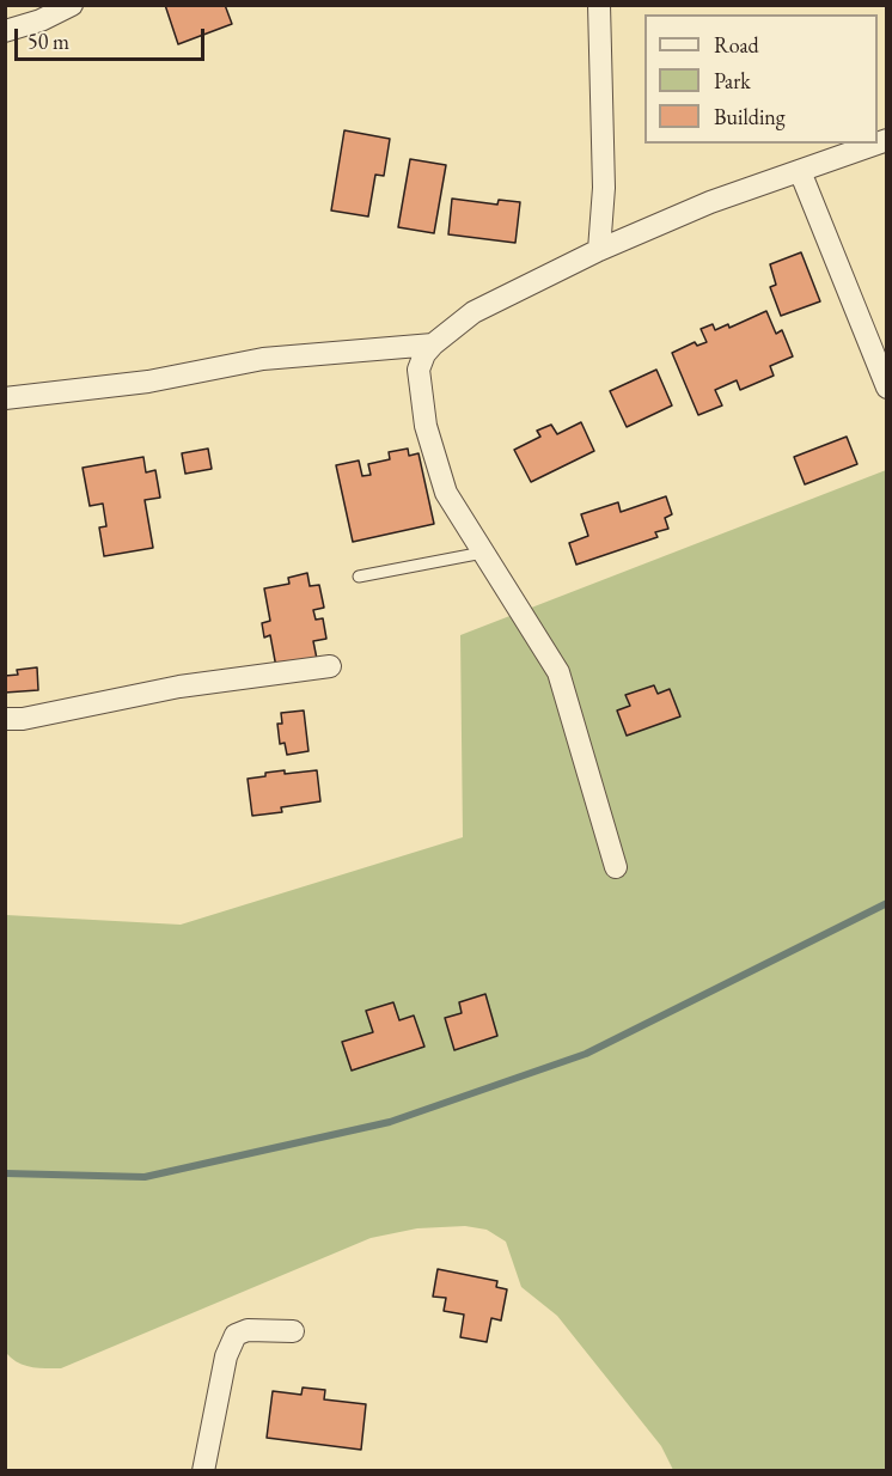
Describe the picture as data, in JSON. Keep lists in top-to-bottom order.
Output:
{
  "legend": ["Road", "Park", "Building"],
  "scale_bar": "50 m"
}
